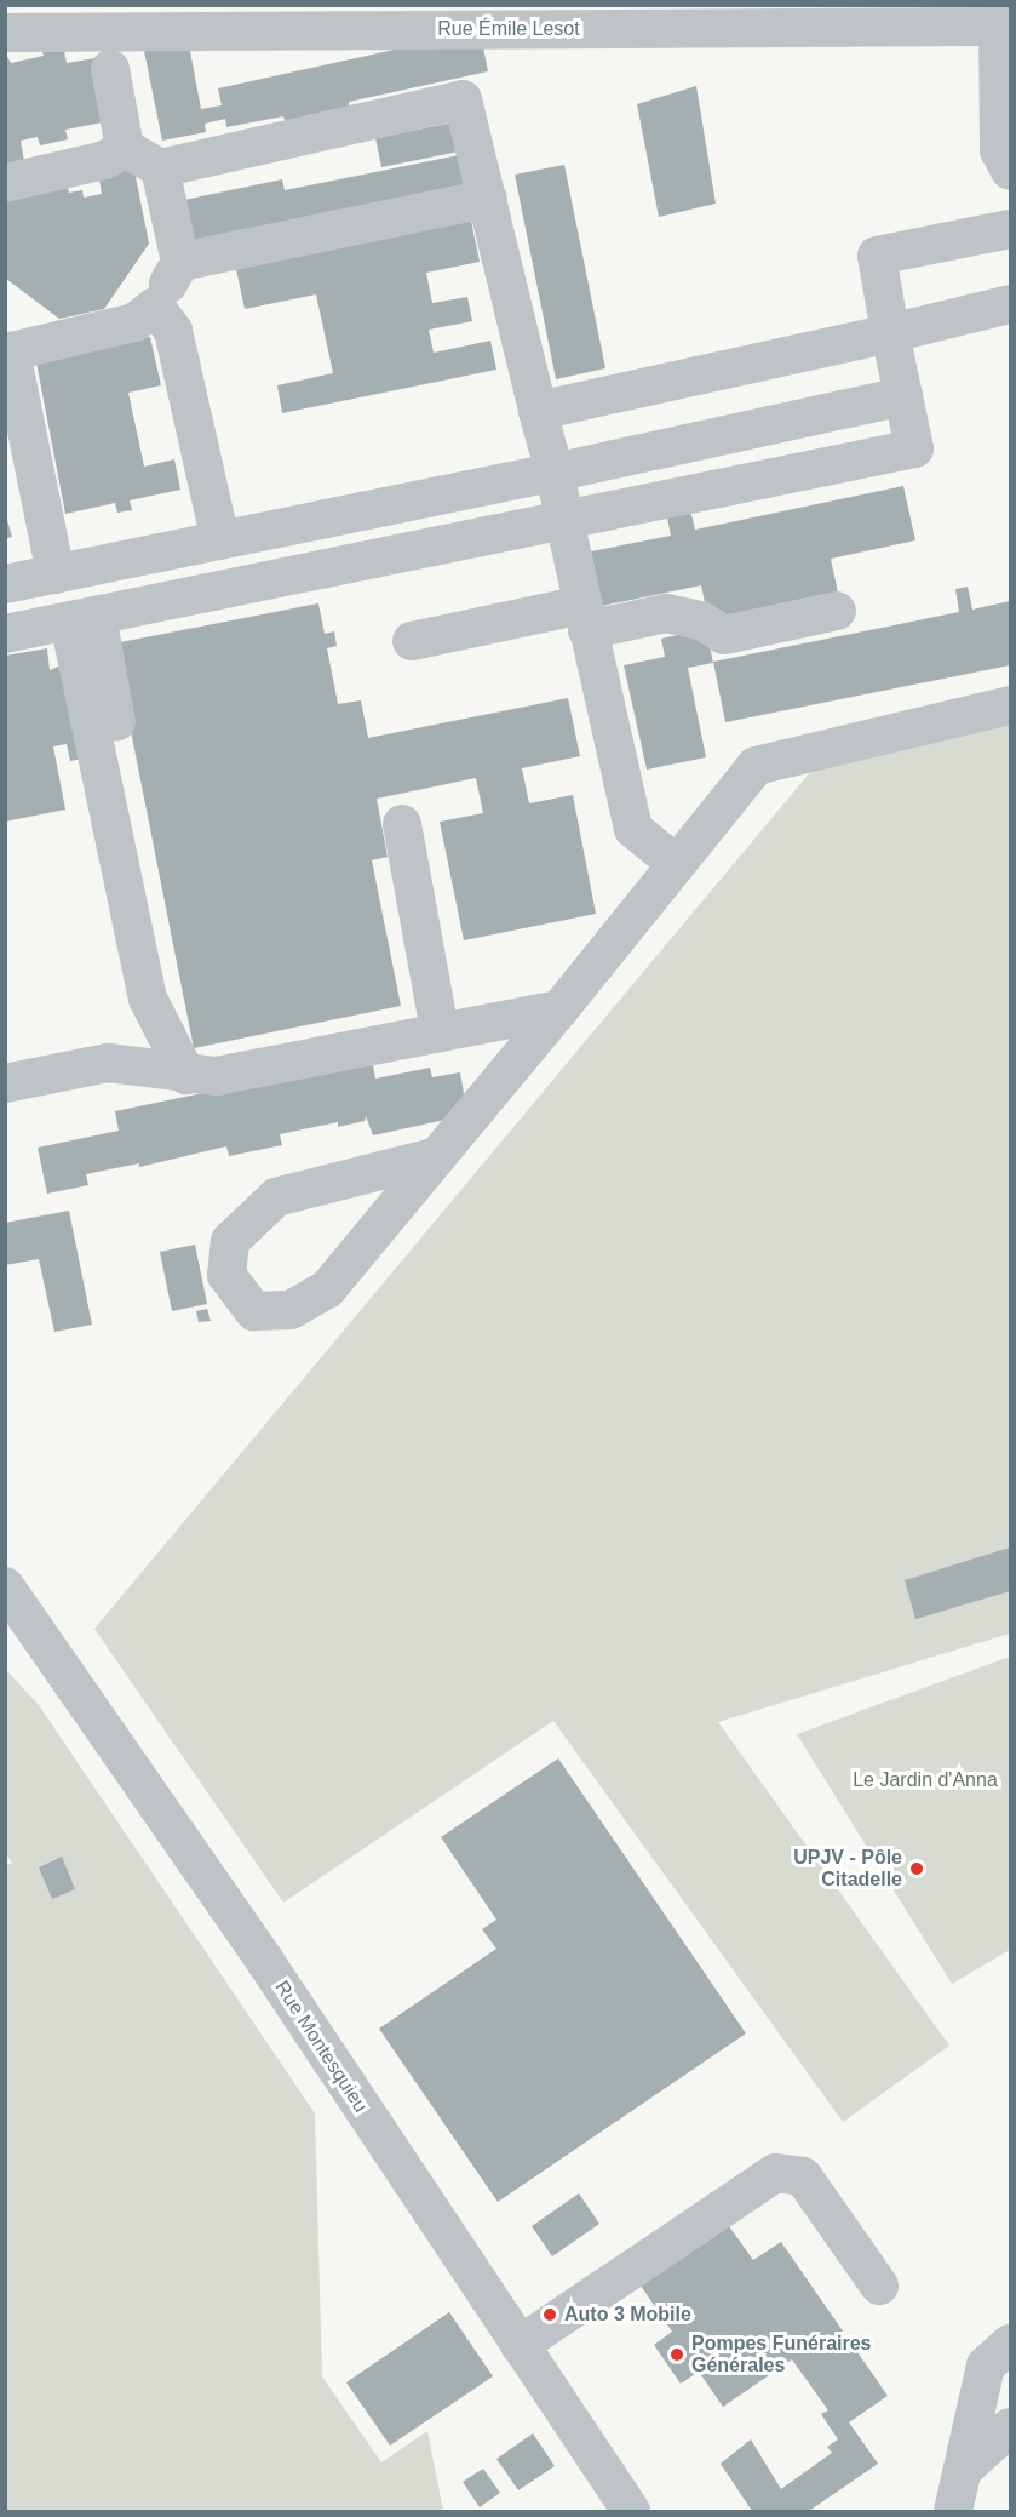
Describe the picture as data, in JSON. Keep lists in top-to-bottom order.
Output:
{
  "streets": {
    "street": ["Rue Émile Lesot", "Rue Montesquieu"]
  },
  "parks": ["Le Jardin d'Anna"],
  "places": ["UPJV - Pôle Citadelle", "Auto 3 Mobile", "Pompes Funéraires Générales"]
}
